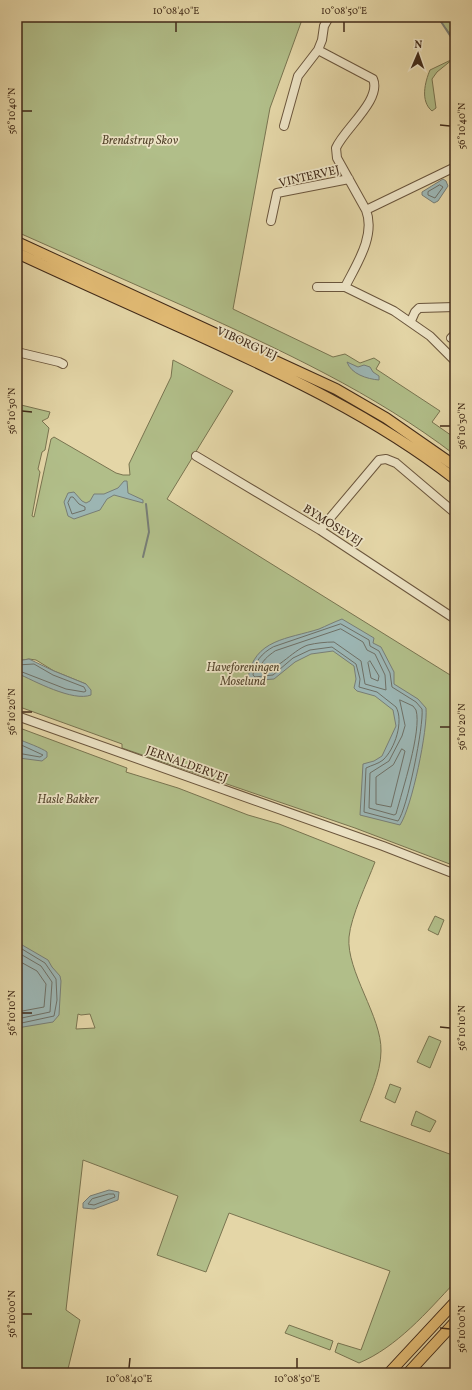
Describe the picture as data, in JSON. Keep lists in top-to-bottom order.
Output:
{
  "streets": {
    "main road": ["VIBORGVEJ"],
    "street": ["VINTERVEJ", "BYMOSEVEJ", "JERNALDERVEJ"]
  },
  "parks": ["Brendstrup Skov", "Haveforeningen Moselund", "Hasle Bakker"],
  "north": "top",
  "coordinates": [
    "10°08'40\"E",
    "10°08'50\"E",
    "56°10'40\"N",
    "56°10'30\"N",
    "56°10'20\"N",
    "56°10'10\"N",
    "56°10'00\"N"
  ]
}
